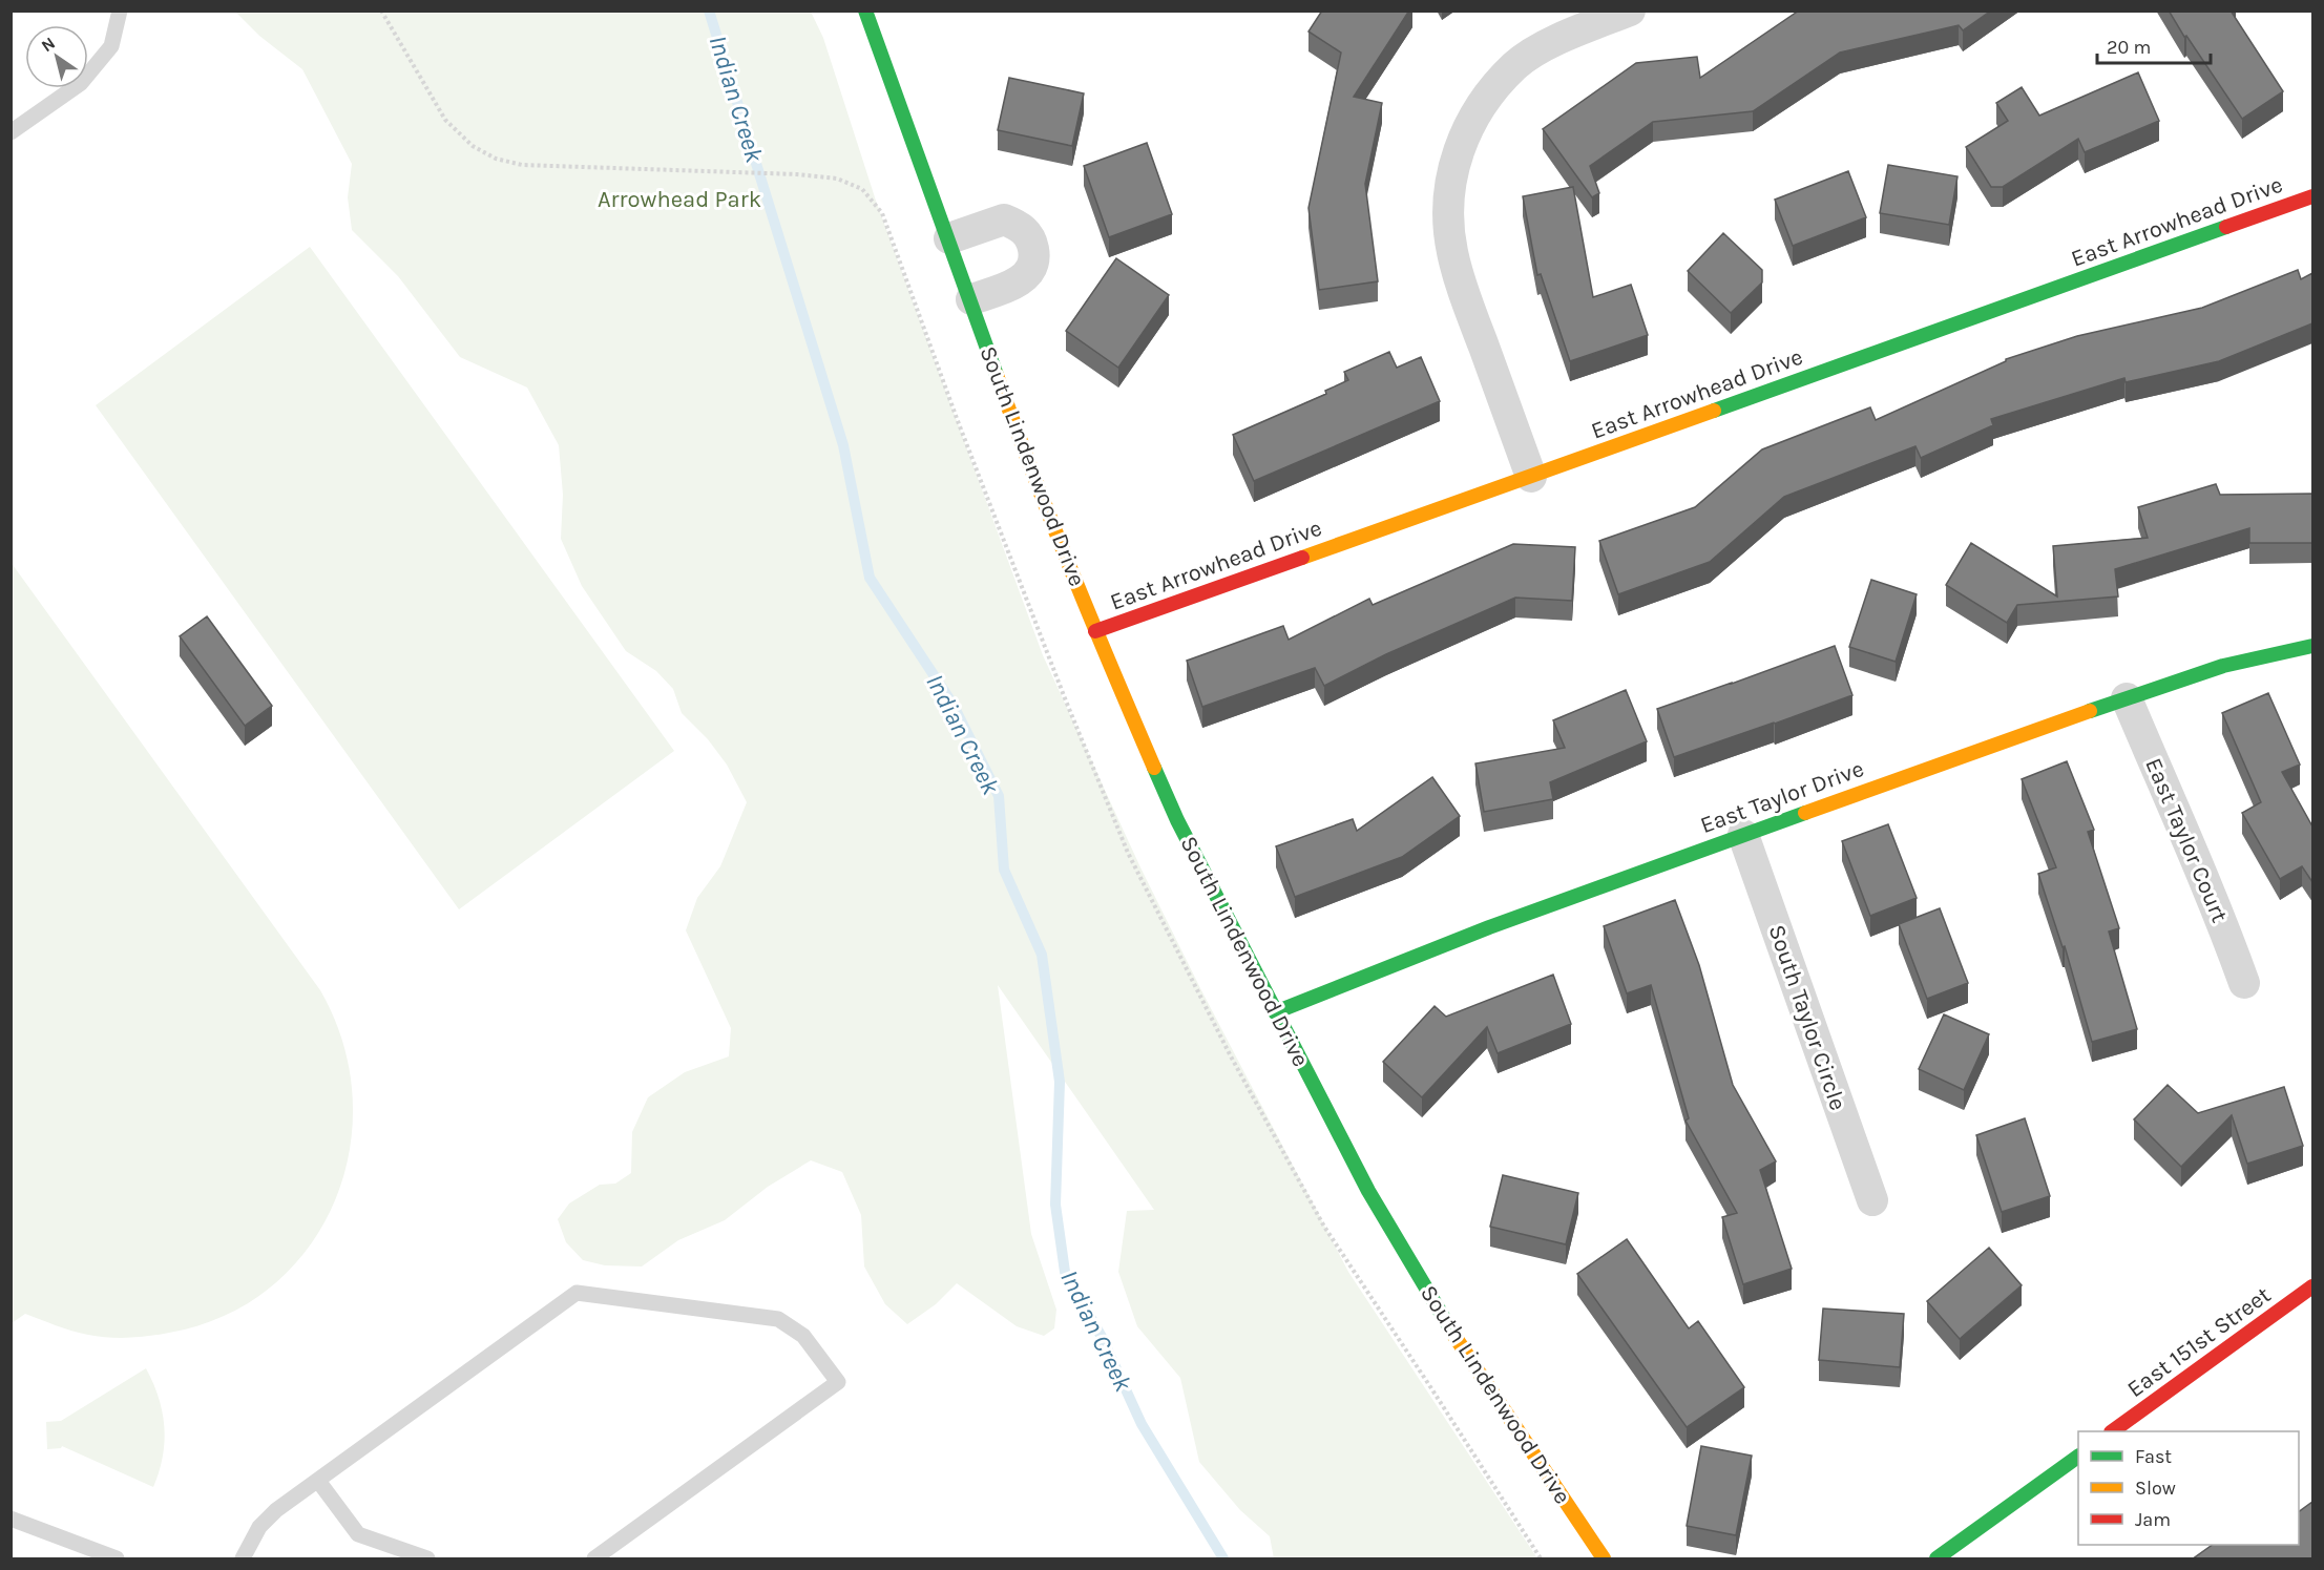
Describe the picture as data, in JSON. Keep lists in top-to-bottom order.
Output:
{
  "streets": {
    "street": [
      "East Arrowhead Drive",
      "South Lindenwood Drive",
      "East Taylor Drive",
      "East Taylor Court",
      "South Taylor Circle",
      "East 151st Street"
    ]
  },
  "crossings": [
    ["East Arrowhead Drive", "South Lindenwood Drive"],
    ["South Lindenwood Drive", "East Taylor Drive"],
    ["East Taylor Drive", "East Taylor Court"],
    ["East Taylor Drive", "South Taylor Circle"]
  ],
  "water": ["Indian Creek"],
  "parks": ["Arrowhead Park"],
  "legend": ["Fast", "Slow", "Jam"],
  "scale_bar": "20 m",
  "north": "top left"
}
